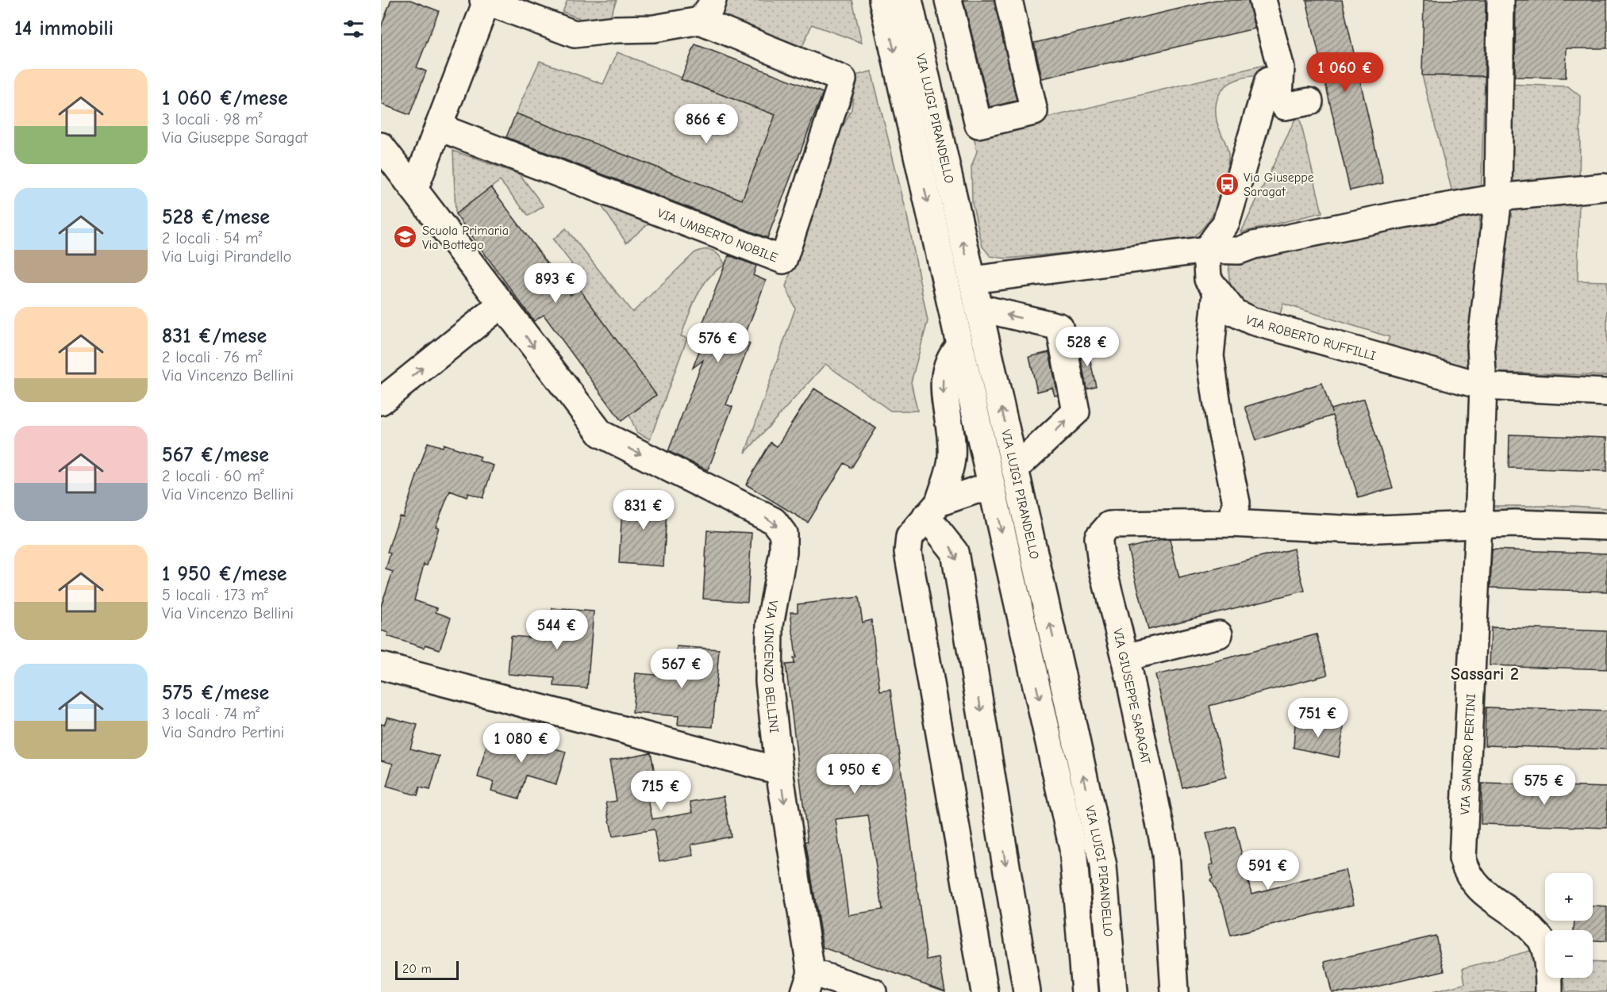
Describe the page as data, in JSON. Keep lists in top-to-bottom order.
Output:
{
  "streets": {
    "street": [
      "VIA LUIGI PIRANDELLO",
      "VIA UMBERTO NOBILE",
      "VIA ROBERTO RUFFILLI",
      "VIA VINCENZO BELLINI",
      "VIA GIUSEPPE SARAGAT",
      "VIA SANDRO PERTINI"
    ]
  },
  "crossings": [
    ["VIA UMBERTO NOBILE", "VIA VINCENZO BELLINI"],
    ["VIA ROBERTO RUFFILLI", "VIA SANDRO PERTINI"]
  ],
  "districts": ["Sassari 2"],
  "places": {
    "bus stop": ["Via Giuseppe Saragat"],
    "school or university": ["Scuola Primaria Via Bottego"]
  },
  "scale_bar": "20 m",
  "page": {
    "heading": "14 immobili",
    "price": [
      "1 060 €",
      "866 €",
      "893 €",
      "576 €",
      "528 €",
      "831 €",
      "544 €",
      "567 €",
      "751 €",
      "1 080 €",
      "1 950 €",
      "575 €",
      "715 €",
      "591 €"
    ],
    "list": [
      {
        "name": "1 060 €/mese",
        "note": "3 locali · 98 m² · Via Giuseppe Saragat"
      },
      {
        "name": "528 €/mese",
        "note": "2 locali · 54 m² · Via Luigi Pirandello"
      },
      {
        "name": "831 €/mese",
        "note": "2 locali · 76 m² · Via Vincenzo Bellini"
      },
      {
        "name": "567 €/mese",
        "note": "2 locali · 60 m² · Via Vincenzo Bellini"
      },
      {
        "name": "1 950 €/mese",
        "note": "5 locali · 173 m² · Via Vincenzo Bellini"
      },
      {
        "name": "575 €/mese",
        "note": "3 locali · 74 m² · Via Sandro Pertini"
      }
    ],
    "map_buttons": ["+", "−"],
    "scale": "20 m"
  }
}
